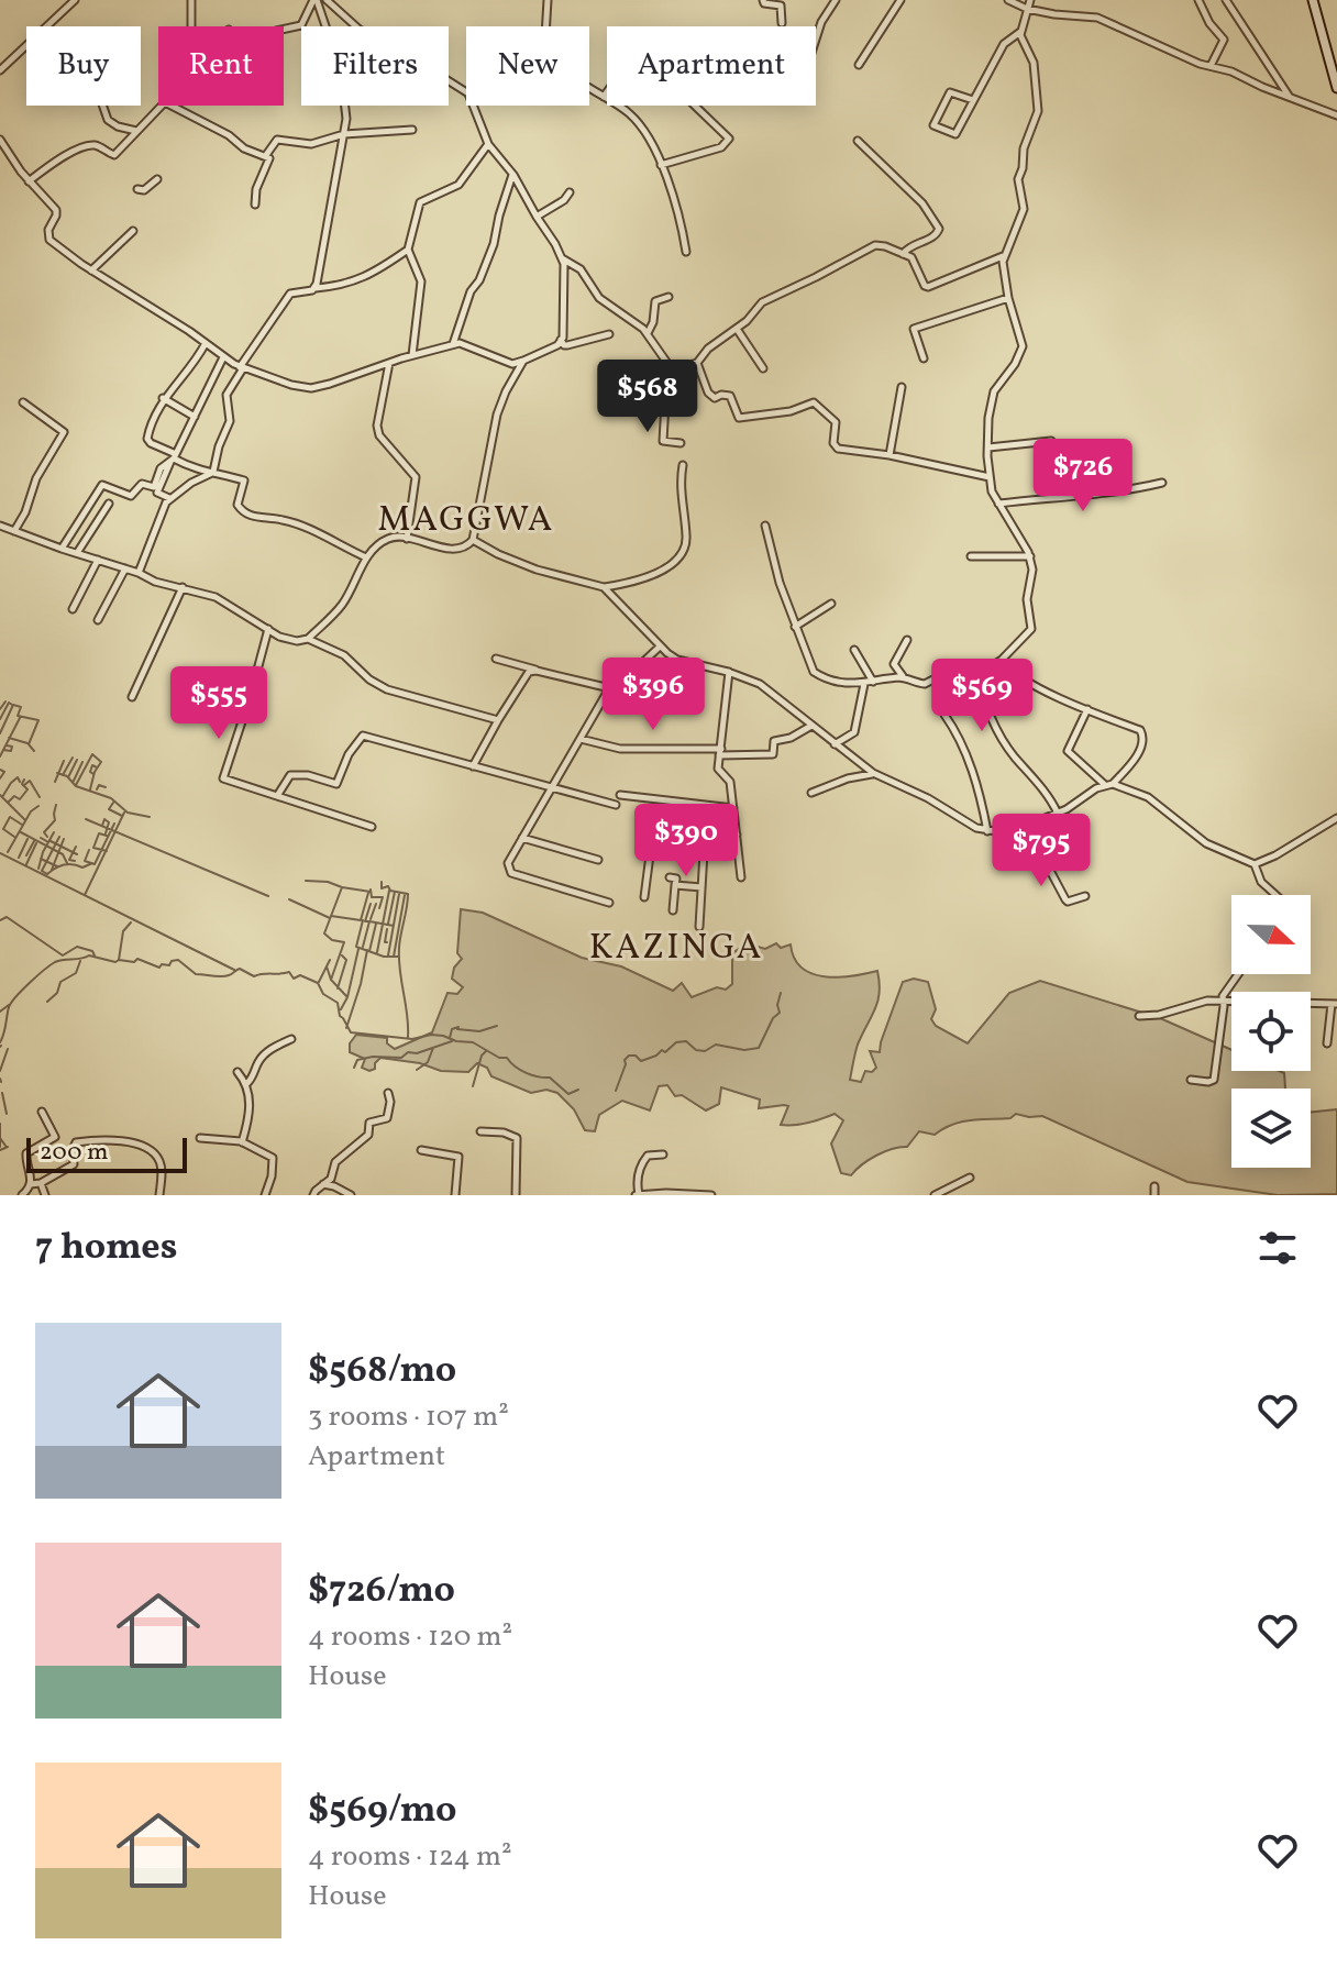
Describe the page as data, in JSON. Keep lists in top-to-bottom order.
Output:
{
  "districts": ["MAGGWA", "KAZINGA"],
  "scale_bar": "200 m",
  "north": "right",
  "page": {
    "chip": [
      "Buy",
      "Rent",
      "Filters",
      "New",
      "Apartment"
    ],
    "price": [
      "$568",
      "$726",
      "$396",
      "$569",
      "$555",
      "$390",
      "$795"
    ],
    "scale": "200 m",
    "heading": "7 homes",
    "list": [
      {
        "name": "$568/mo",
        "note": "3 rooms · 107 m² · Apartment"
      },
      {
        "name": "$726/mo",
        "note": "4 rooms · 120 m² · House"
      },
      {
        "name": "$569/mo",
        "note": "4 rooms · 124 m² · House"
      }
    ]
  }
}
